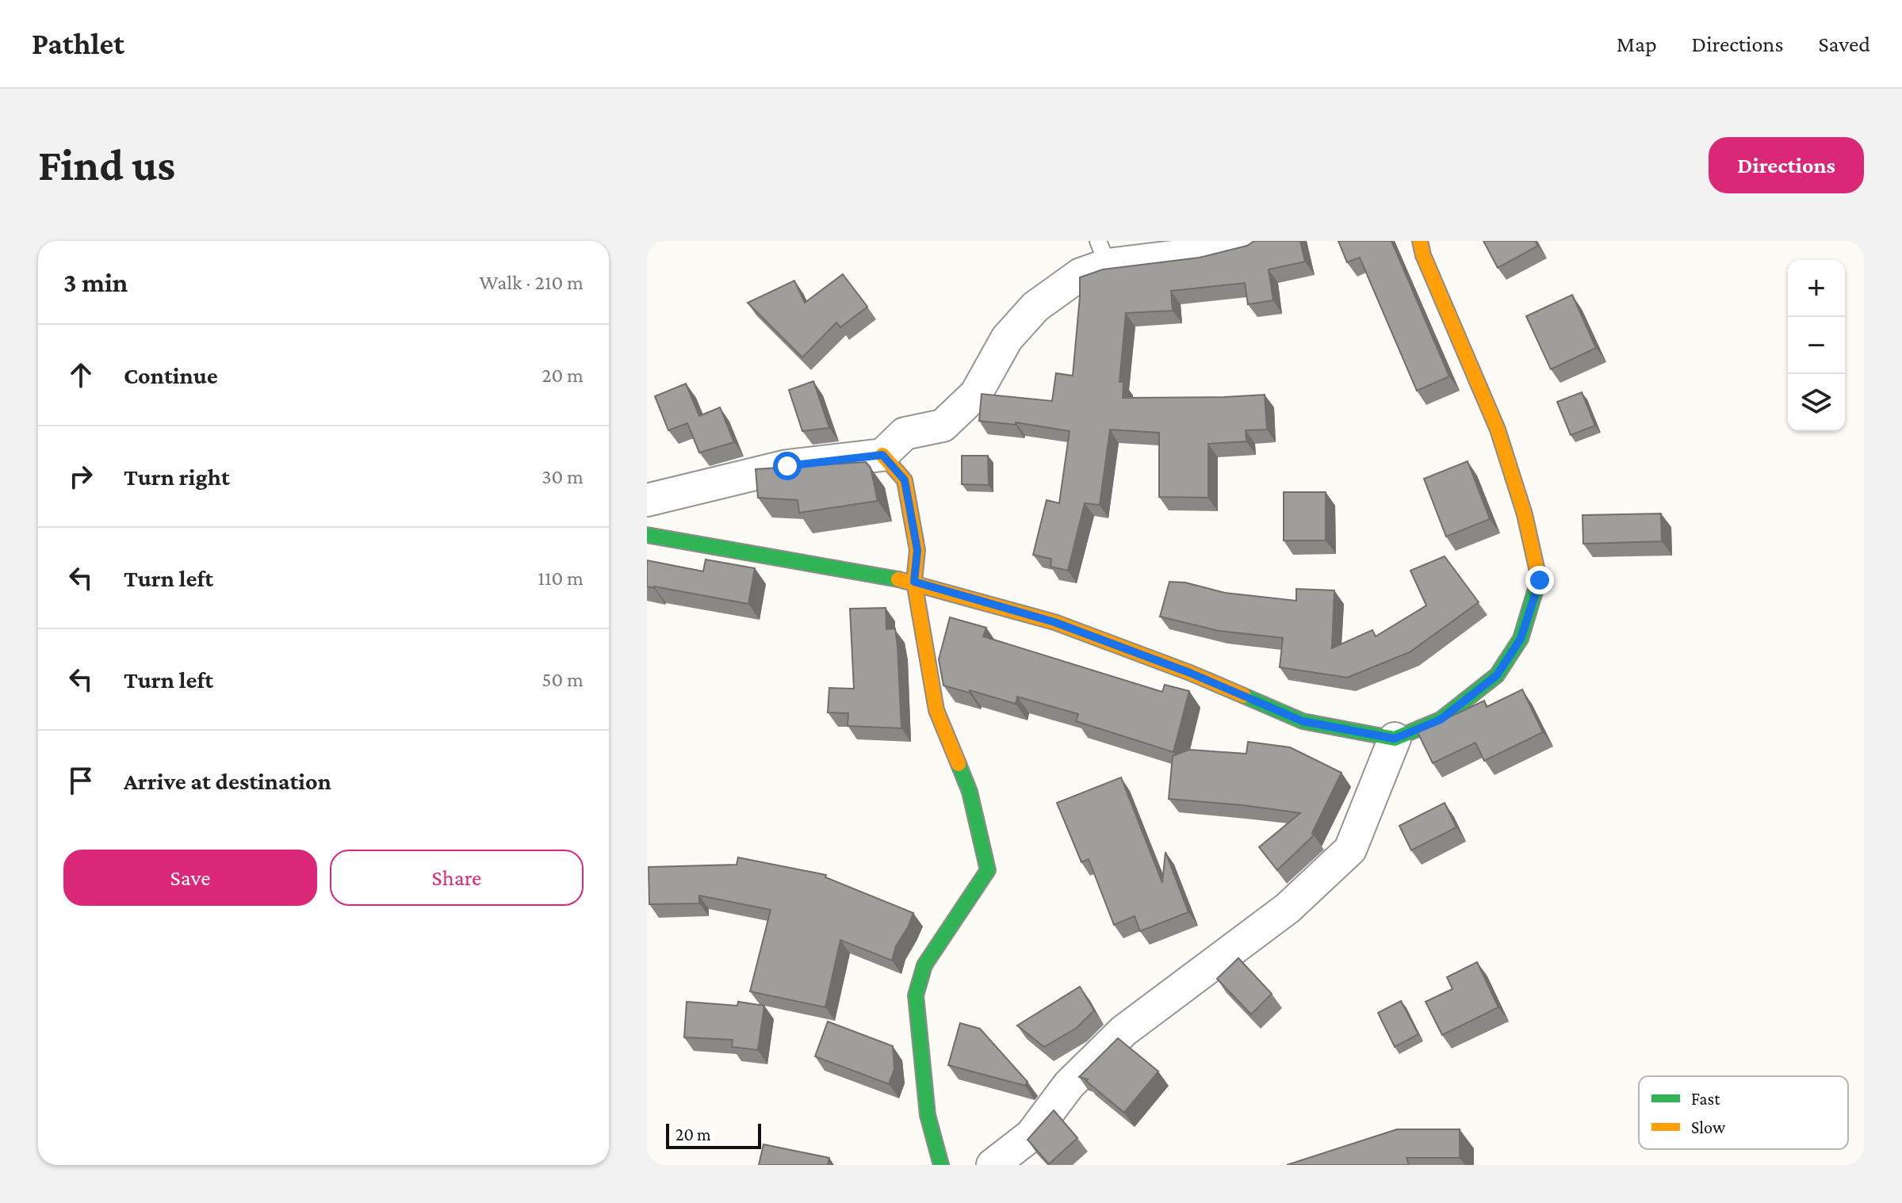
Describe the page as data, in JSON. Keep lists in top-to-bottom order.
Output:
{
  "legend": ["Fast", "Slow"],
  "scale_bar": "20 m",
  "page": {
    "header": "Pathlet",
    "nav": ["Map", "Directions", "Saved"],
    "buttons": [
      "Directions",
      ["Save", "Share"]
    ],
    "title": "Find us",
    "heading": ["3 min", "Walk · 210 m"],
    "map_buttons": ["+", "−"],
    "list": [
      ["Continue", "20 m"],
      ["Turn right", "30 m"],
      ["Turn left", "110 m"],
      ["Turn left", "50 m"],
      "Arrive at destination"
    ],
    "scale": "20 m"
  }
}
